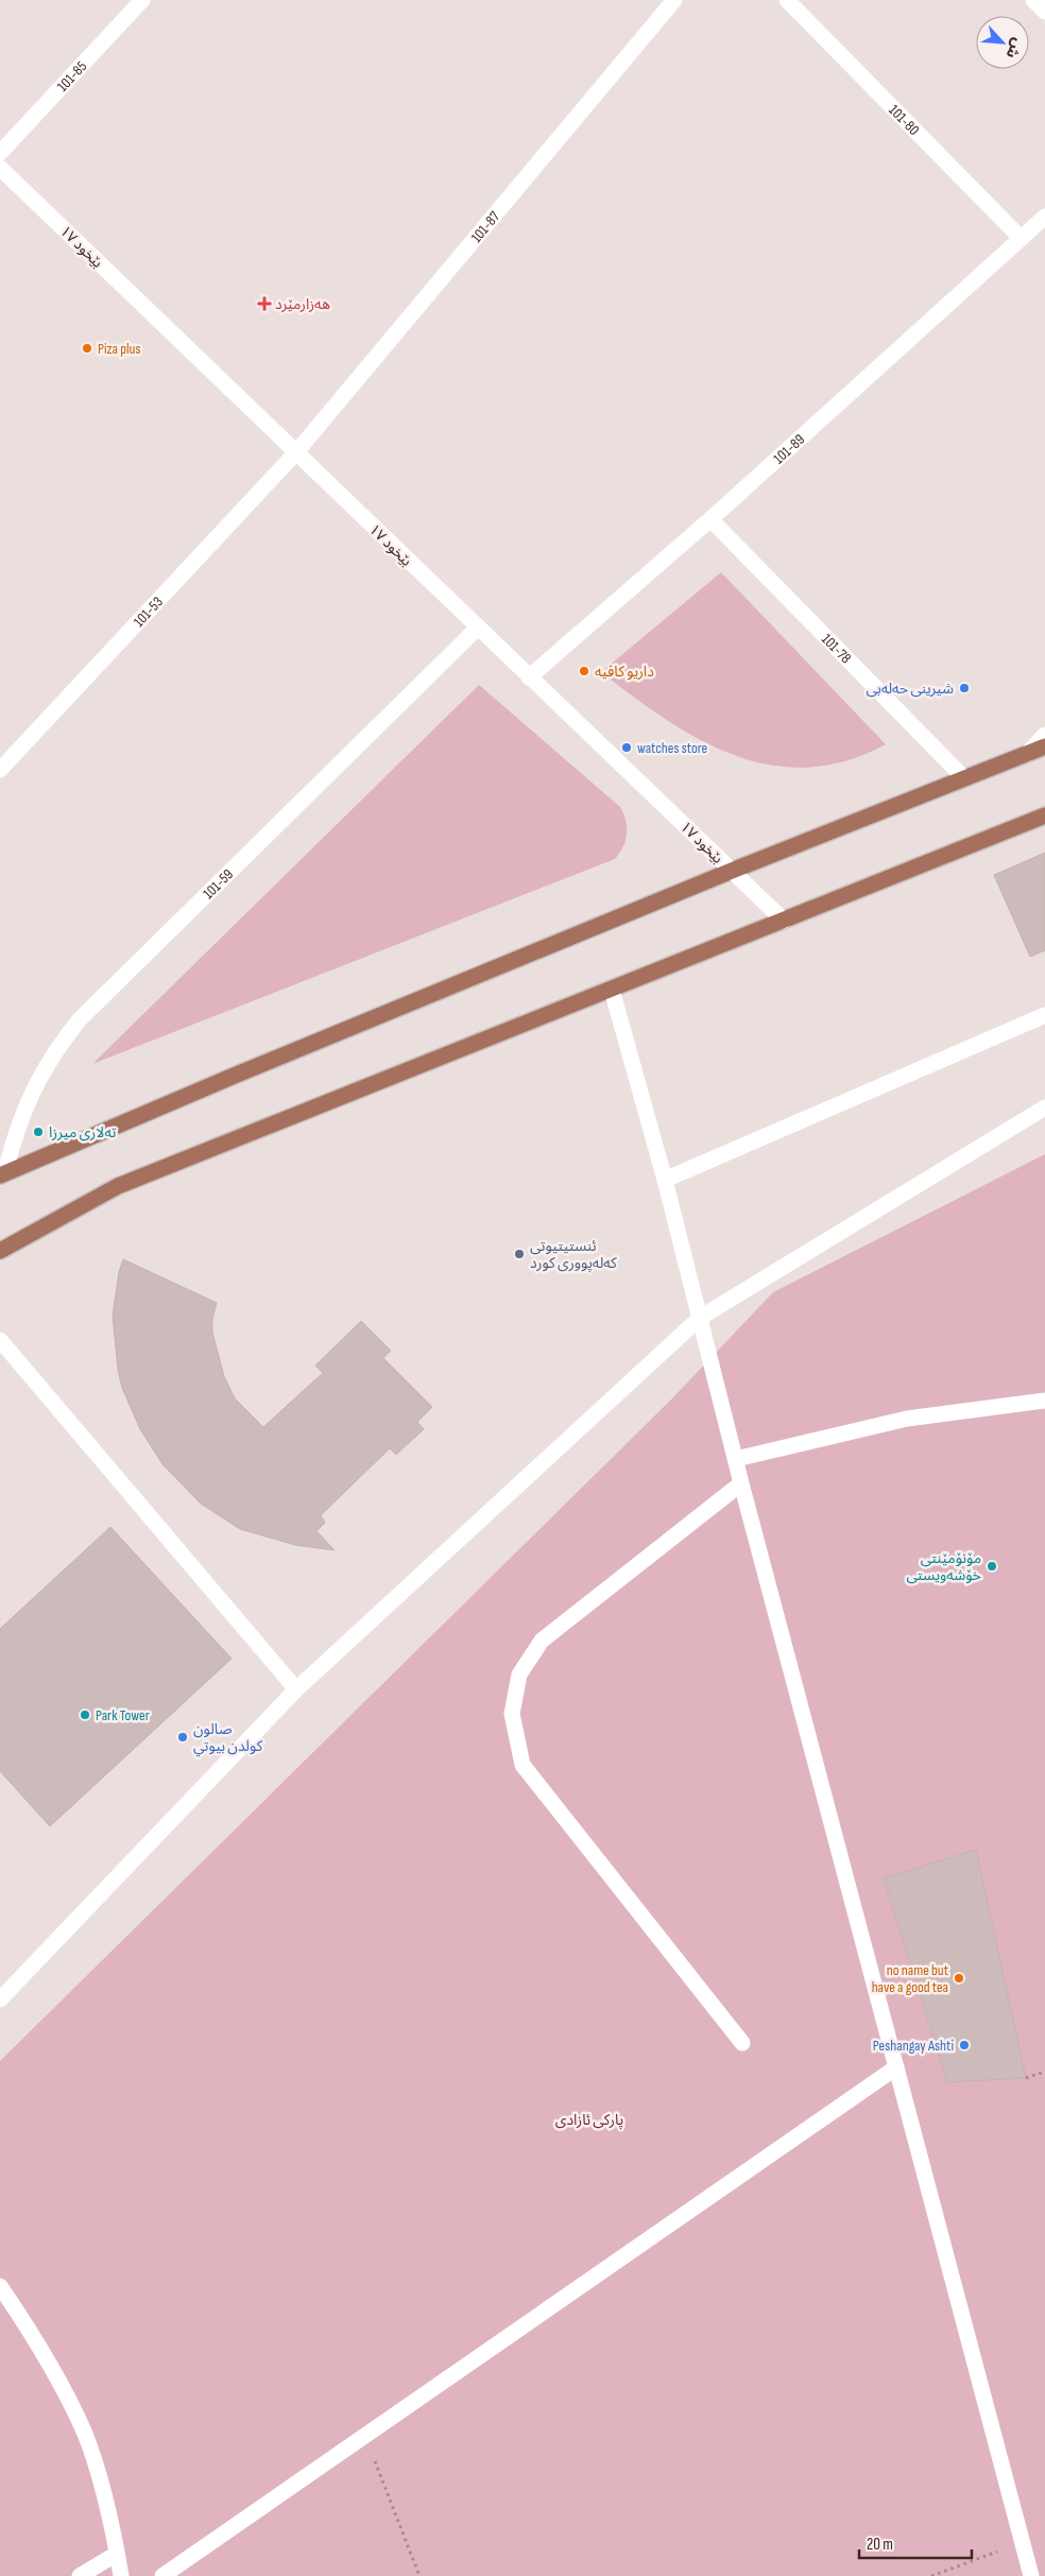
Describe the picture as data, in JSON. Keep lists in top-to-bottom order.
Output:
{
  "streets": {
    "street": [
      "101-85",
      "101-80",
      "101-87",
      "بێخود ١٧",
      "101-89",
      "101-53",
      "101-78",
      "101-59"
    ]
  },
  "crossings": [
    ["101-80", "101-89"],
    ["101-87", "بێخود ١٧"],
    ["101-87", "101-53"],
    ["بێخود ١٧", "101-89"],
    ["بێخود ١٧", "101-53"],
    ["بێخود ١٧", "101-59"],
    ["101-89", "101-78"]
  ],
  "parks": ["پارکی ئازادی"],
  "places": {
    "health": ["هەزارمێرد"],
    "other": [
      "Piza plus",
      "داریو کافیە",
      "شیرینی حەلەبی",
      "watches store",
      "تەلاری میرزا",
      "ئنستیتیوتی کەلەپووری کورد",
      "مۆنۆمێنتی خۆشەویستی",
      "Park Tower",
      "صالون كولدن بيوتي",
      "no name but have a good tea",
      "Peshangay Ashti"
    ]
  },
  "scale_bar": "20 m",
  "north": "bottom right"
}
